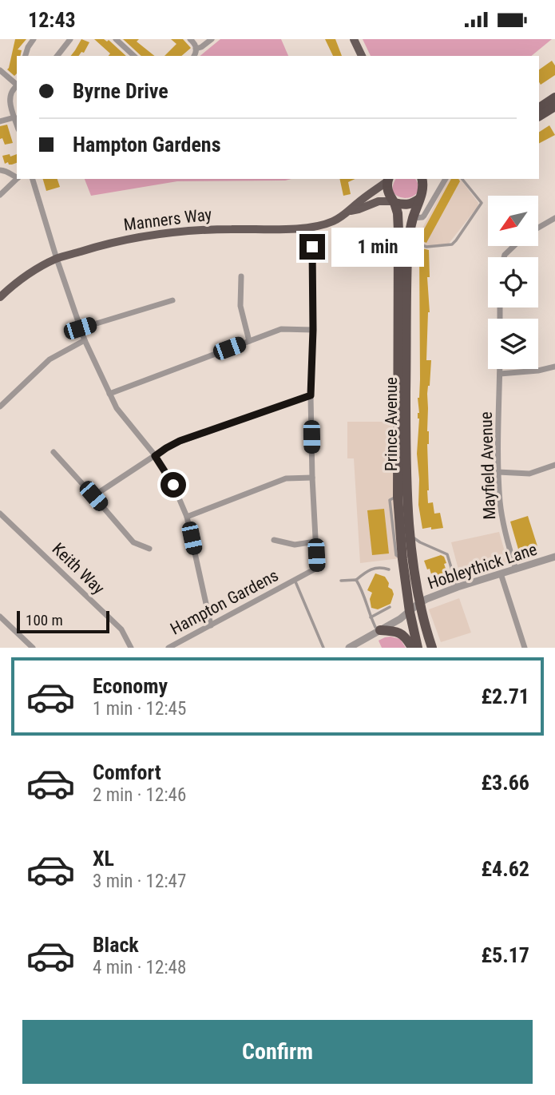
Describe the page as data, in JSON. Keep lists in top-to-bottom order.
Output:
{
  "streets": {
    "highway": ["Prince Avenue"],
    "main road": ["Manners Way"],
    "street": [
      "Mayfield Avenue",
      "Hobleythick Lane",
      "Keith Way",
      "Hampton Gardens"
    ]
  },
  "crossings": [
    ["Manners Way", "Prince Avenue"],
    ["Manners Way", "Hampton Gardens"],
    ["Prince Avenue", "Hobleythick Lane"],
    ["Mayfield Avenue", "Hobleythick Lane"]
  ],
  "scale_bar": "100 m",
  "north": "bottom left",
  "page": {
    "status": "12:43",
    "banner": ["Byrne Drive", "Hampton Gardens"],
    "bubble": "1 min",
    "scale": "100 m",
    "list": [
      {
        "name": "Economy",
        "note": "1 min · 12:45",
        "value": "£2.71"
      },
      {
        "name": "Comfort",
        "note": "2 min · 12:46",
        "value": "£3.66"
      },
      {
        "name": "XL",
        "note": "3 min · 12:47",
        "value": "£4.62"
      },
      {
        "name": "Black",
        "note": "4 min · 12:48",
        "value": "£5.17"
      }
    ],
    "buttons": "Confirm"
  }
}
